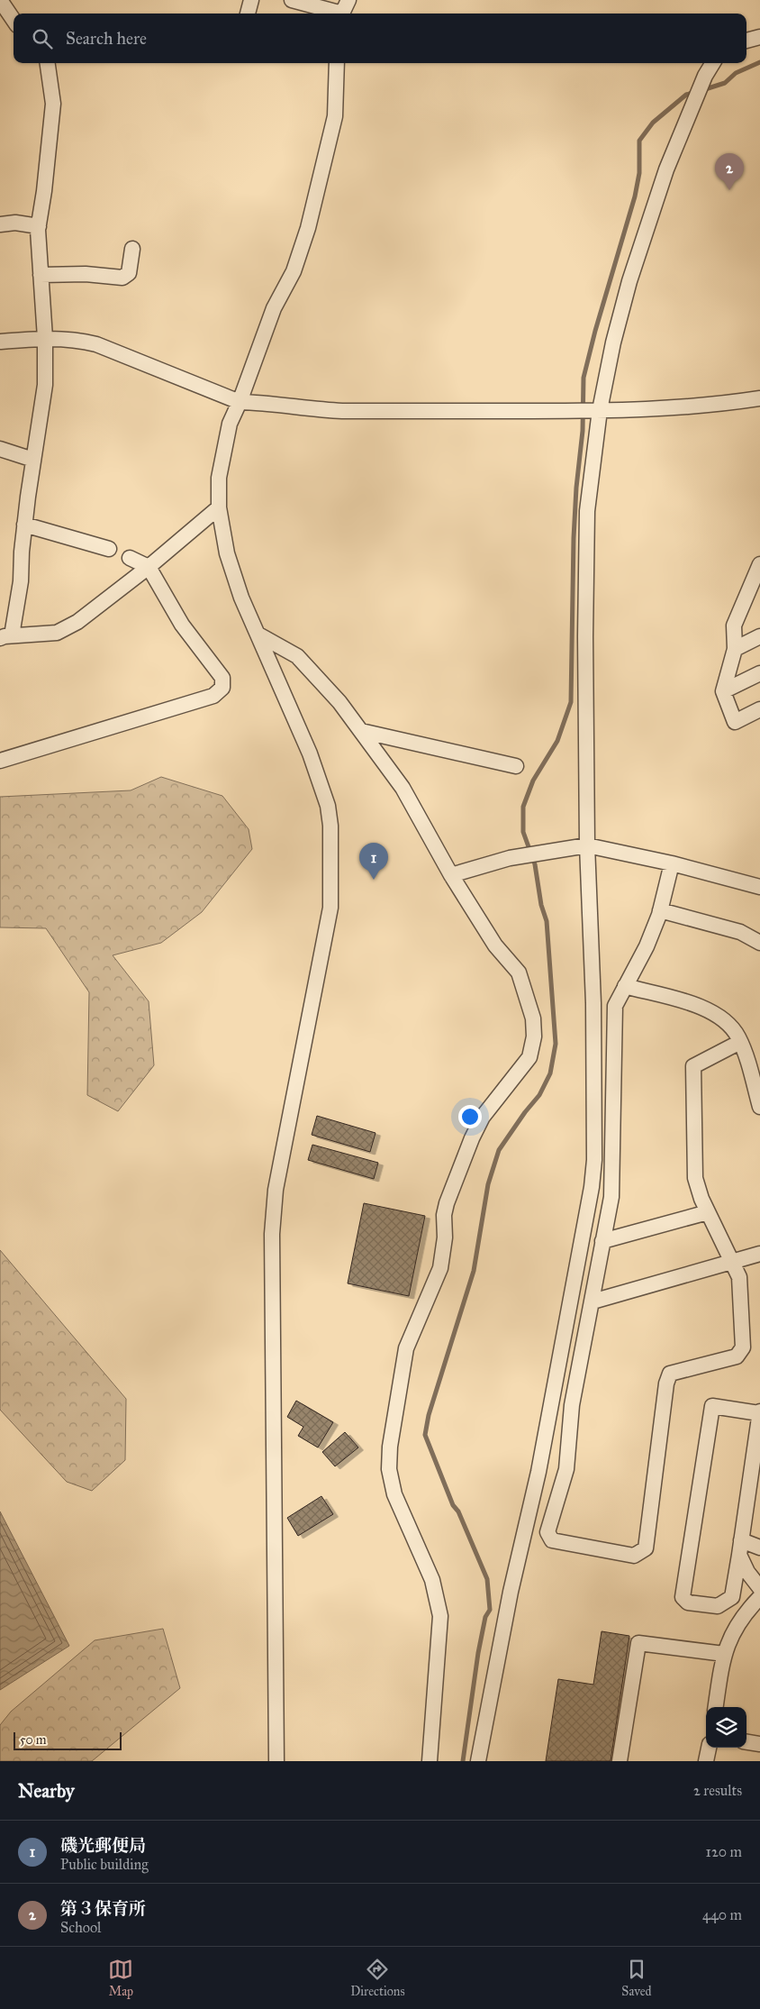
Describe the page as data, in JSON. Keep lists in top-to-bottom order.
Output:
{
  "scale_bar": "50 m",
  "page": {
    "search": "Search here",
    "pins": ["2", "1"],
    "scale": "50 m",
    "heading": ["Nearby", "2 results"],
    "list": [
      {
        "mark": "1",
        "name": "磯光郵便局",
        "note": "Public building",
        "value": "120 m"
      },
      {
        "mark": "2",
        "name": "第３保育所",
        "note": "School",
        "value": "440 m"
      }
    ],
    "nav": ["Map", "Directions", "Saved"]
  }
}
